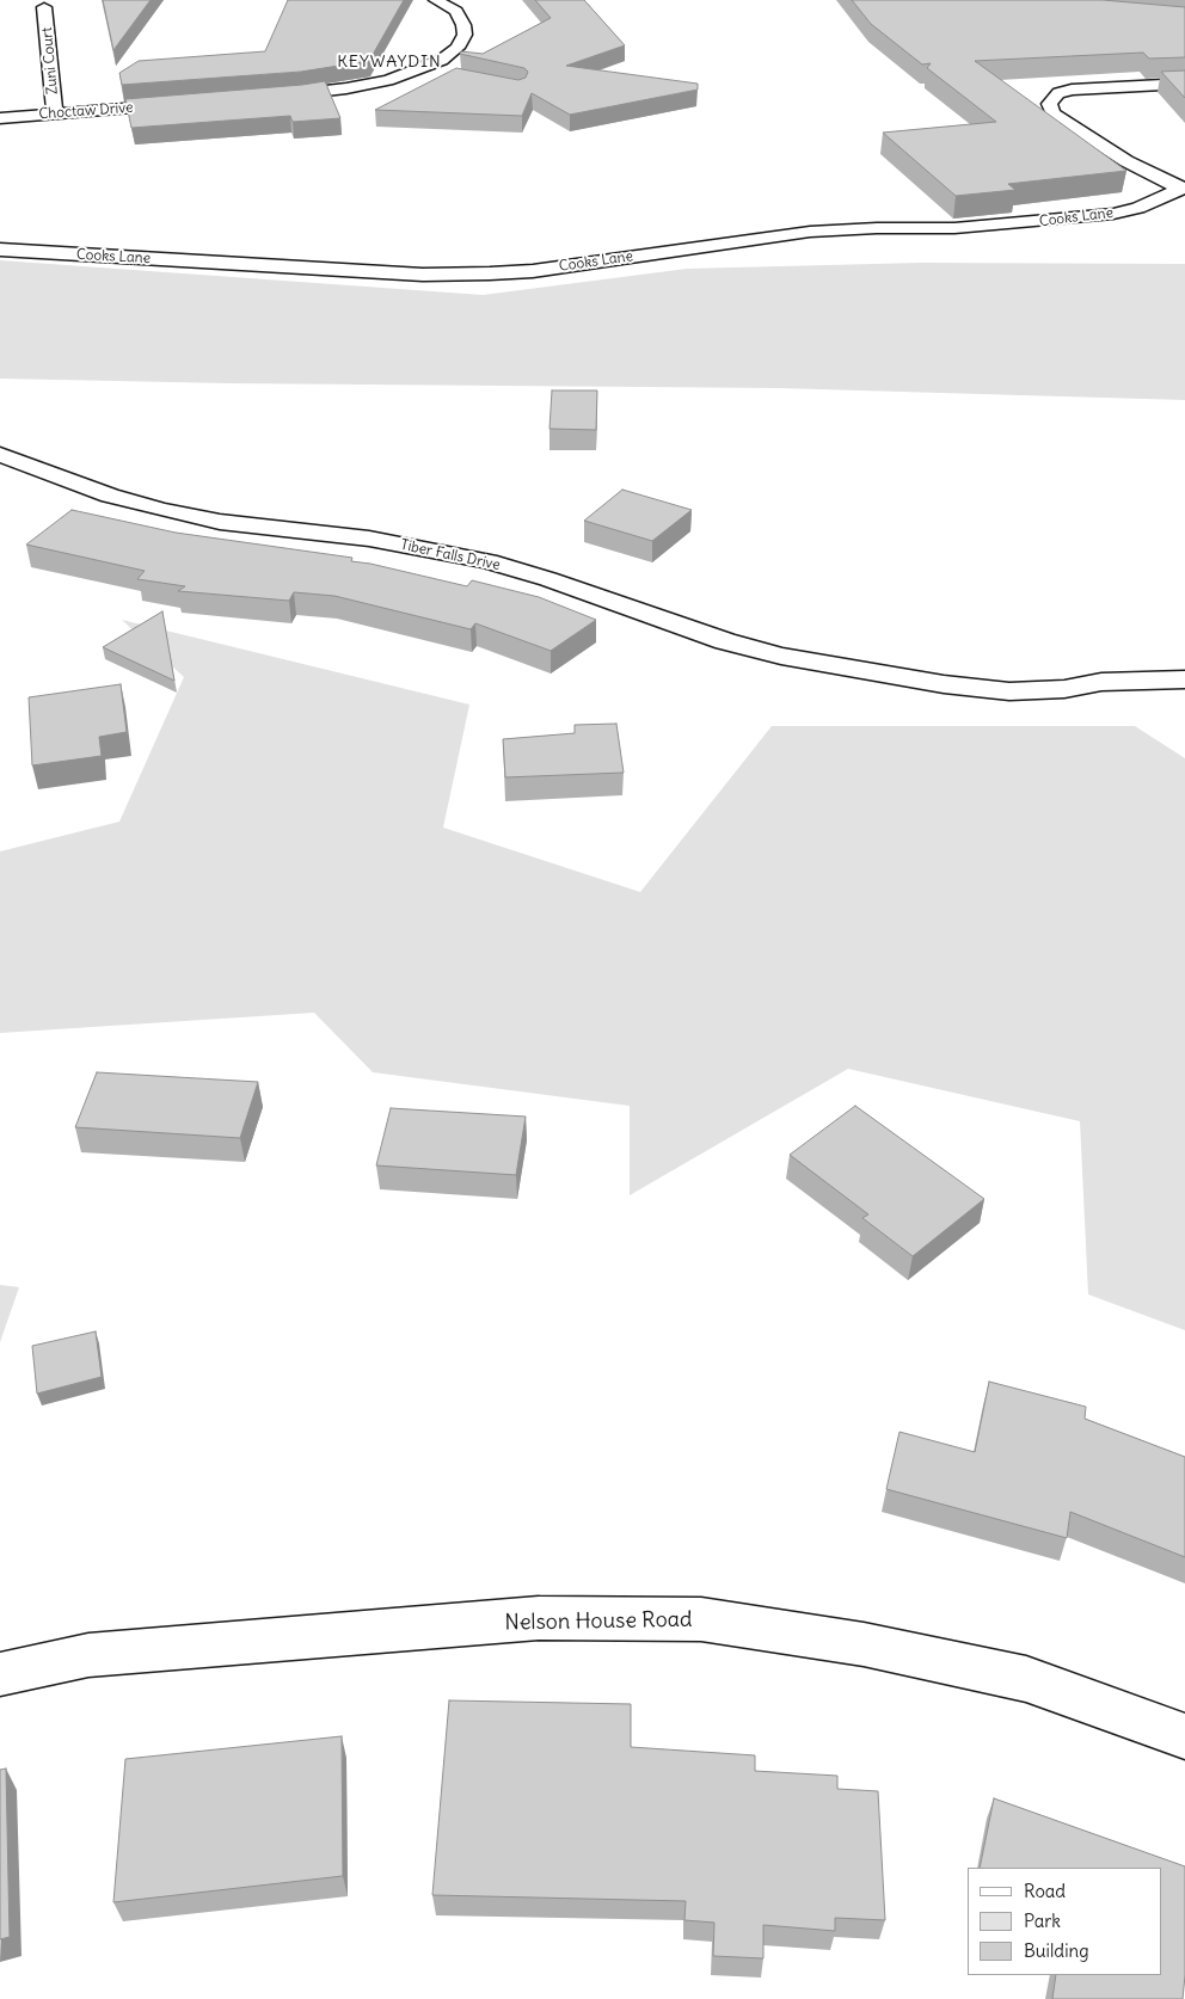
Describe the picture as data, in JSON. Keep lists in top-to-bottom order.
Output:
{
  "streets": {
    "street": [
      "Zuni Court",
      "Choctaw Drive",
      "Cooks Lane",
      "Tiber Falls Drive",
      "Nelson House Road"
    ]
  },
  "crossings": [
    ["Zuni Court", "Choctaw Drive"]
  ],
  "districts": ["KEYWAYDIN"],
  "legend": ["Road", "Park", "Building"]
}
